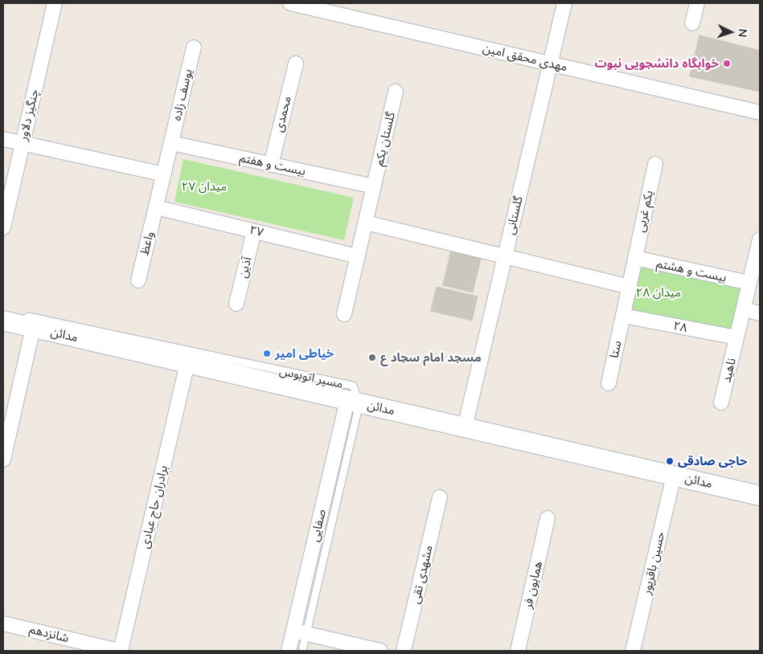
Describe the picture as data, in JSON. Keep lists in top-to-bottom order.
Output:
{
  "streets": {
    "main road": ["مدائن"],
    "street": [
      "مهدی محقق امین",
      "یوسف زاده",
      "محمدی",
      "چنگیز دلاور",
      "گلستان یکم",
      "بیست و هفتم",
      "یکم غربی",
      "گلستانی",
      "۲۷",
      "واعظ",
      "آذین",
      "بیست و هشتم",
      "۲۸",
      "ستا",
      "ناهید",
      "برادران حاج عبادی",
      "صفایی",
      "حسین باقرپور",
      "مشهدی تقی",
      "همایون فر",
      "شانزدهم"
    ],
    "lane": ["مسیر اتوبوس"]
  },
  "crossings": [
    ["مهدی محقق امین", "گلستانی"],
    ["یوسف زاده", "بیست و هفتم"],
    ["یوسف زاده", "واعظ"],
    ["محمدی", "بیست و هفتم"],
    ["گلستان یکم", "بیست و هفتم"],
    ["گلستان یکم", "۲۷"],
    ["یکم غربی", "بیست و هشتم"],
    ["گلستانی", "مدائن"],
    ["۲۷", "واعظ"],
    ["۲۷", "آذین"],
    ["۲۸", "ستا"],
    ["۲۸", "ناهید"],
    ["مدائن", "مسیر اتوبوس"],
    ["مدائن", "برادران حاج عبادی"],
    ["مدائن", "صفایی"],
    ["مدائن", "حسین باقرپور"],
    ["مسیر اتوبوس", "صفایی"],
    ["برادران حاج عبادی", "شانزدهم"]
  ],
  "parks": ["میدان ۲۷", "میدان ۲۸"],
  "places": [
    "خوابگاه دانشجویی نبوت",
    "خیاطی امیر",
    "مسجد امام سجاد ع",
    "حاجی صادقی"
  ],
  "north": "right"
}
